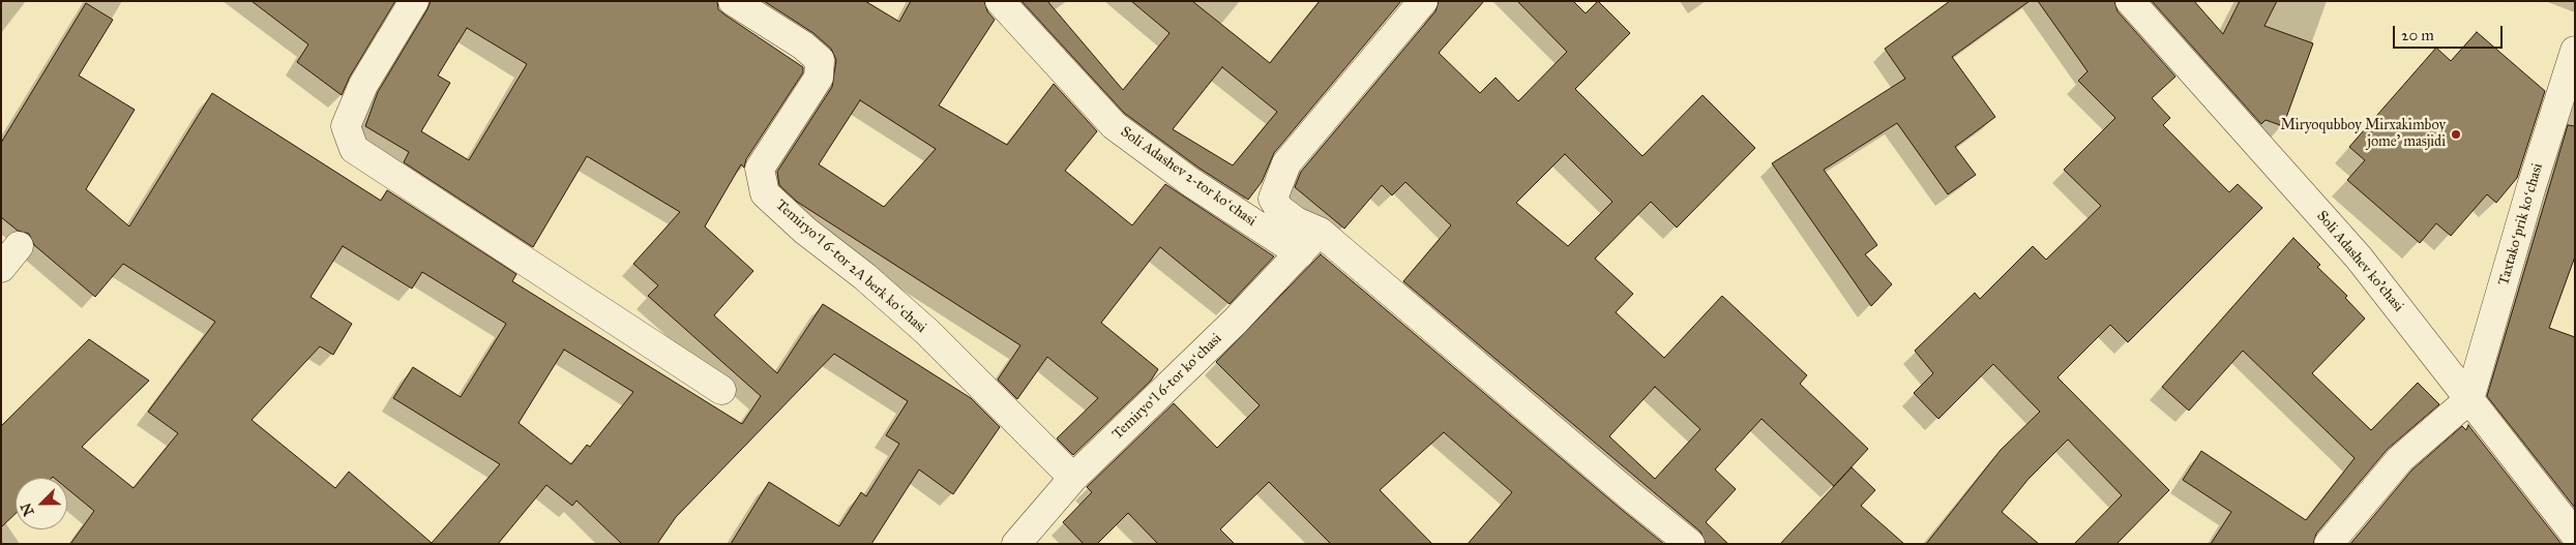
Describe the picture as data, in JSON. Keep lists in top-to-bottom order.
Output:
{
  "streets": {
    "street": [
      "Soli Adashev 2-tor koʻchasi",
      "Taxtakoʻprik koʻchasi",
      "Soli Adashev ko'chasi",
      "Temiryoʻl 6-tor 2А berk koʻchasi",
      "Temiryoʻl 6-tor koʻchasi"
    ]
  },
  "crossings": [
    ["Soli Adashev 2-tor koʻchasi", "Temiryoʻl 6-tor koʻchasi"],
    ["Taxtakoʻprik koʻchasi", "Soli Adashev ko'chasi"],
    ["Temiryoʻl 6-tor 2А berk koʻchasi", "Temiryoʻl 6-tor koʻchasi"]
  ],
  "places": ["Miryoqubboy Mirxakimboy jome’ masjidi"],
  "scale_bar": "20 m",
  "north": "bottom left"
}
